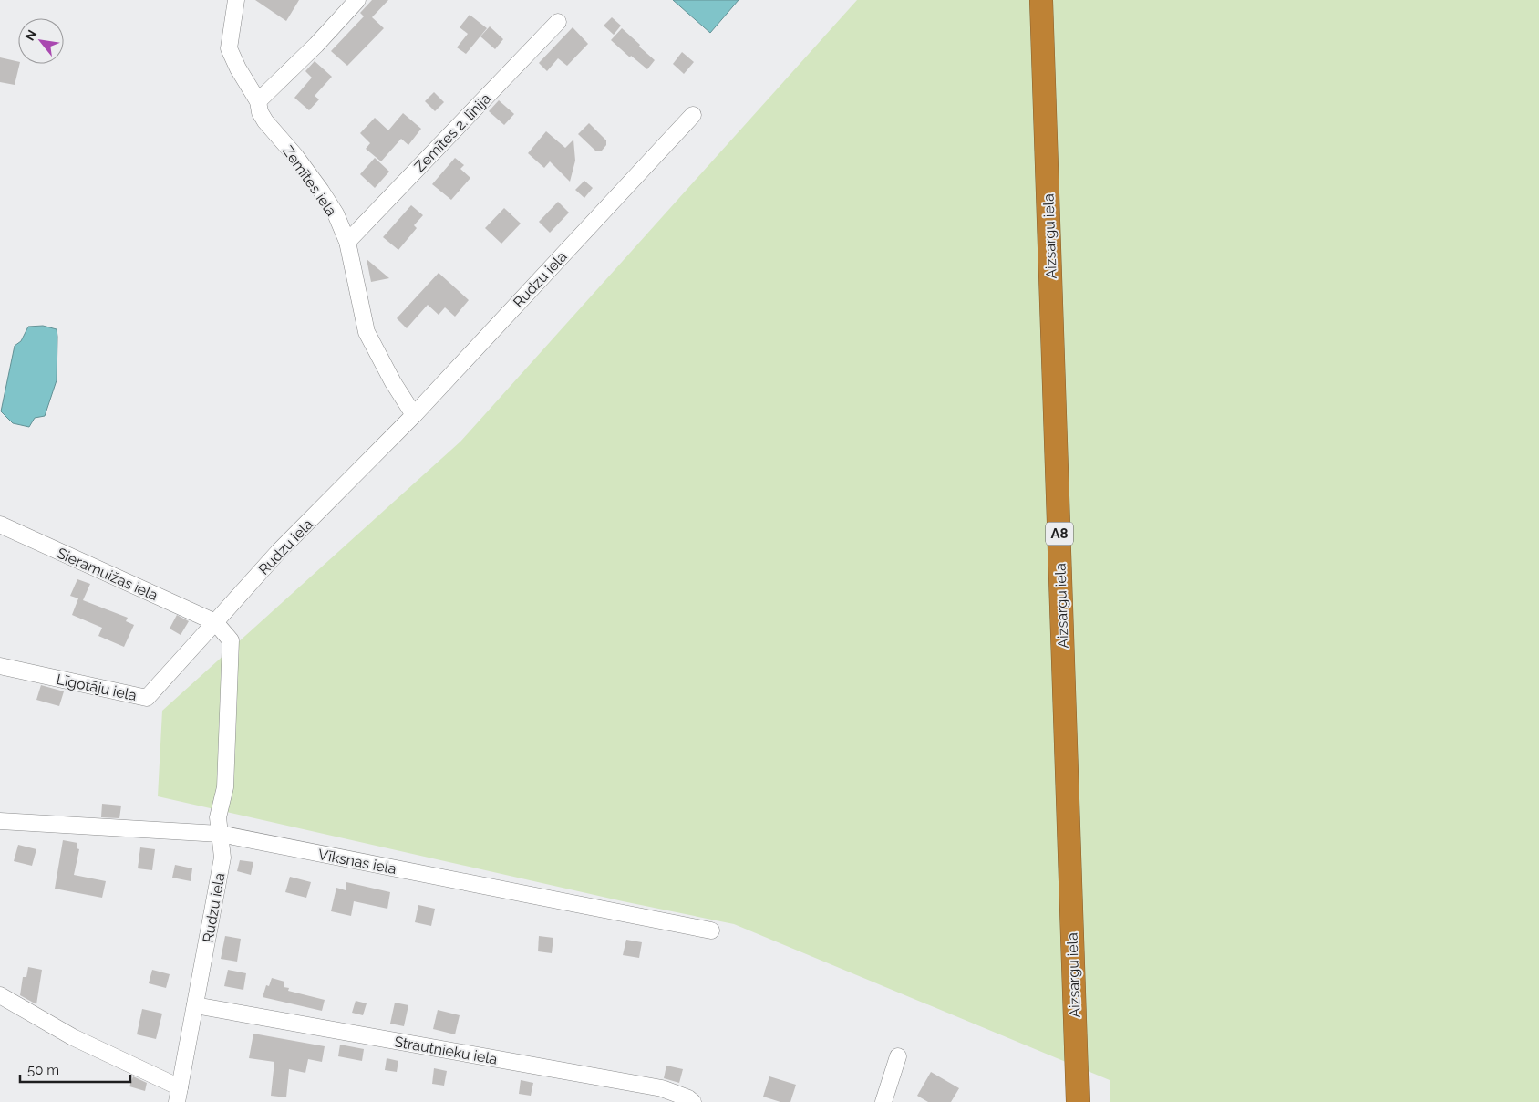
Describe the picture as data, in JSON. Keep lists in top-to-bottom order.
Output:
{
  "streets": {
    "highway": ["Aizsargu iela", "A8"],
    "street": [
      "Zemītes 2. līnija",
      "Zemītes iela",
      "Rudzu iela",
      "Sieramuižas iela",
      "Līgotāju iela",
      "Vīksnas iela",
      "Strautnieku iela"
    ]
  },
  "crossings": [
    ["Zemītes 2. līnija", "Zemītes iela"],
    ["Zemītes iela", "Rudzu iela"],
    ["Rudzu iela", "Sieramuižas iela"],
    ["Rudzu iela", "Līgotāju iela"],
    ["Rudzu iela", "Vīksnas iela"],
    ["Rudzu iela", "Strautnieku iela"],
    ["Sieramuižas iela", "Līgotāju iela"]
  ],
  "scale_bar": "50 m",
  "north": "top left"
}
